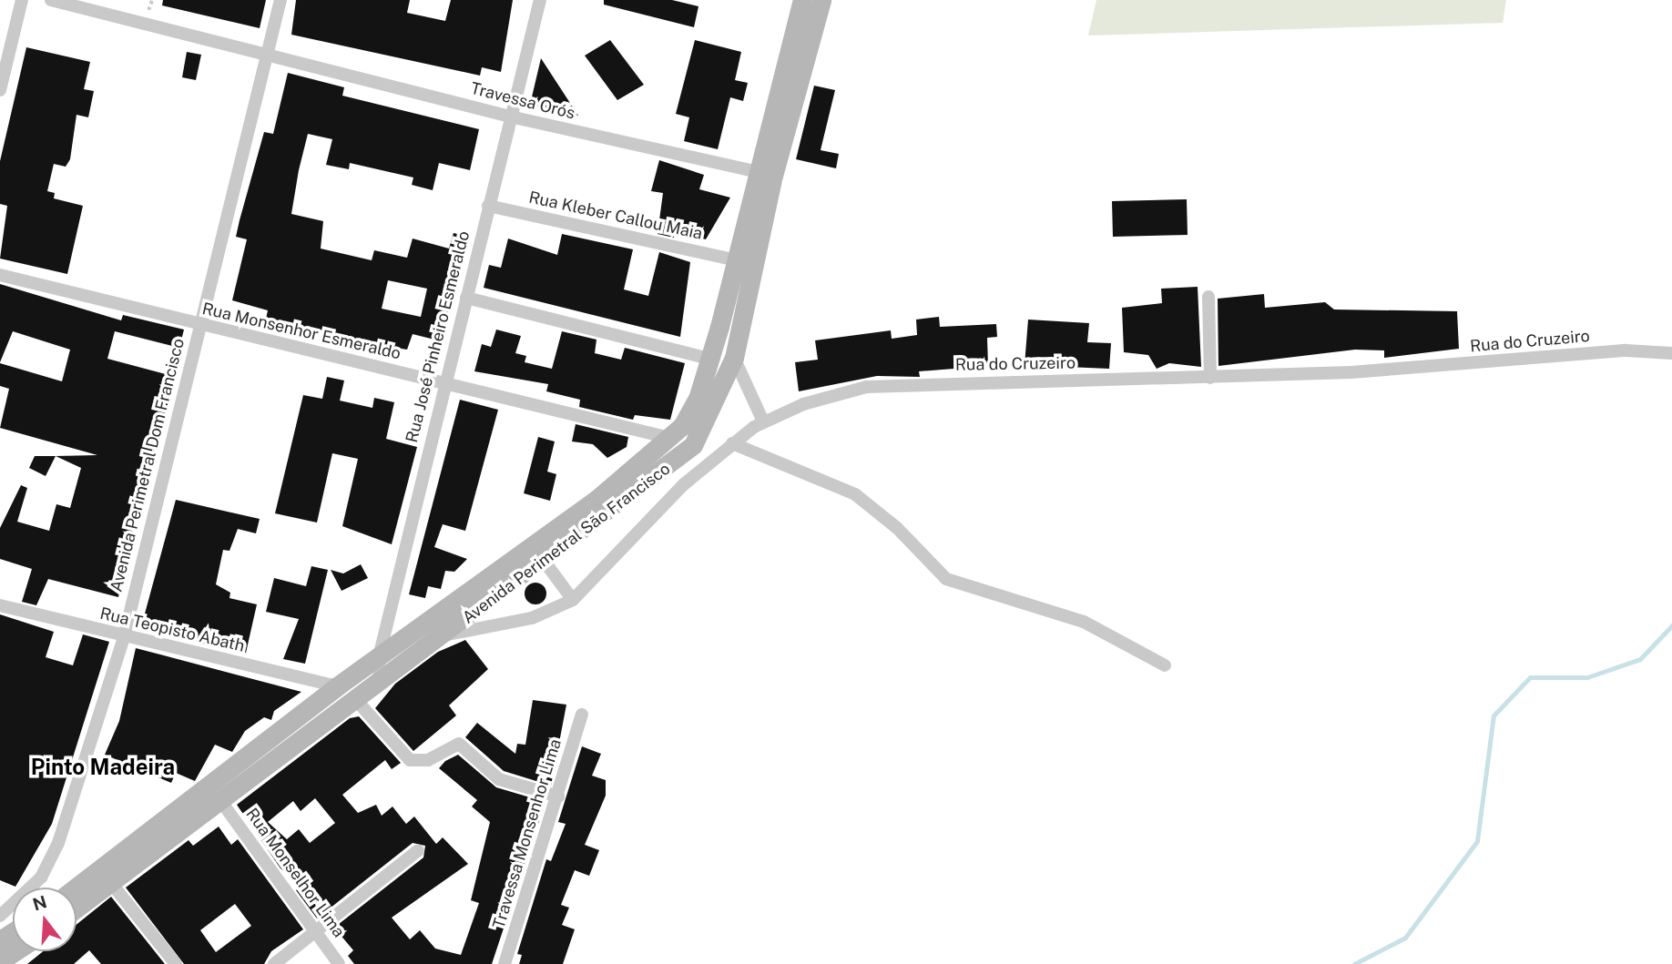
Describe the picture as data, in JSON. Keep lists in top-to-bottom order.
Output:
{
  "streets": {
    "main road": ["Avenida Perimetral São Francisco"],
    "street": [
      "Travessa Orós",
      "Rua Kleber Callou Maia",
      "Rua Monsenhor Esmeraldo",
      "Rua José Pinheiro Esmeraldo",
      "Rua do Cruzeiro",
      "Avenida Perimetral Dom Francisco",
      "Rua Teopisto Abath",
      "Travessa Monsenhor Lima",
      "Rua Monselhor Lima"
    ]
  },
  "crossings": [
    ["Travessa Orós", "Rua José Pinheiro Esmeraldo"],
    ["Travessa Orós", "Avenida Perimetral Dom Francisco"],
    ["Travessa Orós", "Avenida Perimetral São Francisco"],
    ["Rua Kleber Callou Maia", "Rua José Pinheiro Esmeraldo"],
    ["Rua Kleber Callou Maia", "Avenida Perimetral São Francisco"],
    ["Rua Monsenhor Esmeraldo", "Rua José Pinheiro Esmeraldo"],
    ["Rua Monsenhor Esmeraldo", "Avenida Perimetral Dom Francisco"],
    ["Rua Monsenhor Esmeraldo", "Avenida Perimetral São Francisco"],
    ["Rua José Pinheiro Esmeraldo", "Avenida Perimetral São Francisco"],
    ["Rua do Cruzeiro", "Avenida Perimetral São Francisco"],
    ["Avenida Perimetral Dom Francisco", "Rua Teopisto Abath"],
    ["Avenida Perimetral São Francisco", "Rua Teopisto Abath"],
    ["Avenida Perimetral São Francisco", "Rua Monselhor Lima"]
  ],
  "districts": ["Pinto Madeira"],
  "north": "top"
}
